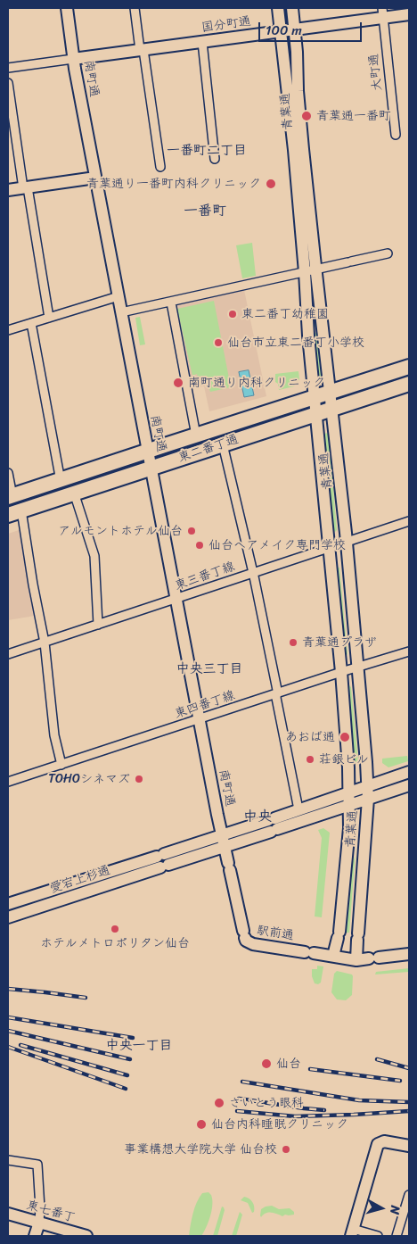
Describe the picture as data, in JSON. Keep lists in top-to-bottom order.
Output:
{
  "streets": {
    "highway": ["東二番丁通"],
    "street": [
      "国分町通",
      "大町通",
      "南町通",
      "青葉通",
      "東三番丁線",
      "東四番丁線",
      "愛宕上杉通",
      "駅前通",
      "東七番丁"
    ]
  },
  "crossings": [
    ["国分町通", "大町通"],
    ["国分町通", "南町通"],
    ["国分町通", "青葉通"],
    ["南町通", "東二番丁通"],
    ["南町通", "東三番丁線"],
    ["南町通", "東四番丁線"],
    ["南町通", "愛宕上杉通"],
    ["南町通", "駅前通"],
    ["青葉通", "東二番丁通"],
    ["青葉通", "東三番丁線"],
    ["青葉通", "東四番丁線"],
    ["青葉通", "愛宕上杉通"],
    ["青葉通", "駅前通"]
  ],
  "districts": [
    "一番町二丁目",
    "一番町",
    "中央三丁目",
    "中央",
    "中央一丁目"
  ],
  "places": [
    "青葉通一番町",
    "青葉通り一番町内科クリニック",
    "東二番丁幼稚園",
    "仙台市立東二番丁小学校",
    "南町通り内科クリニック",
    "アルモントホテル仙台",
    "仙台ヘアメイク専門学校",
    "青葉通プラザ",
    "あおば通",
    "荘銀ビル",
    "TOHOシネマズ",
    "ホテルメトロポリタン仙台",
    "仙台",
    "さいとう眼科",
    "仙台内科睡眠クリニック",
    "事業構想大学院大学 仙台校"
  ],
  "scale_bar": "100 m",
  "north": "right"
}
